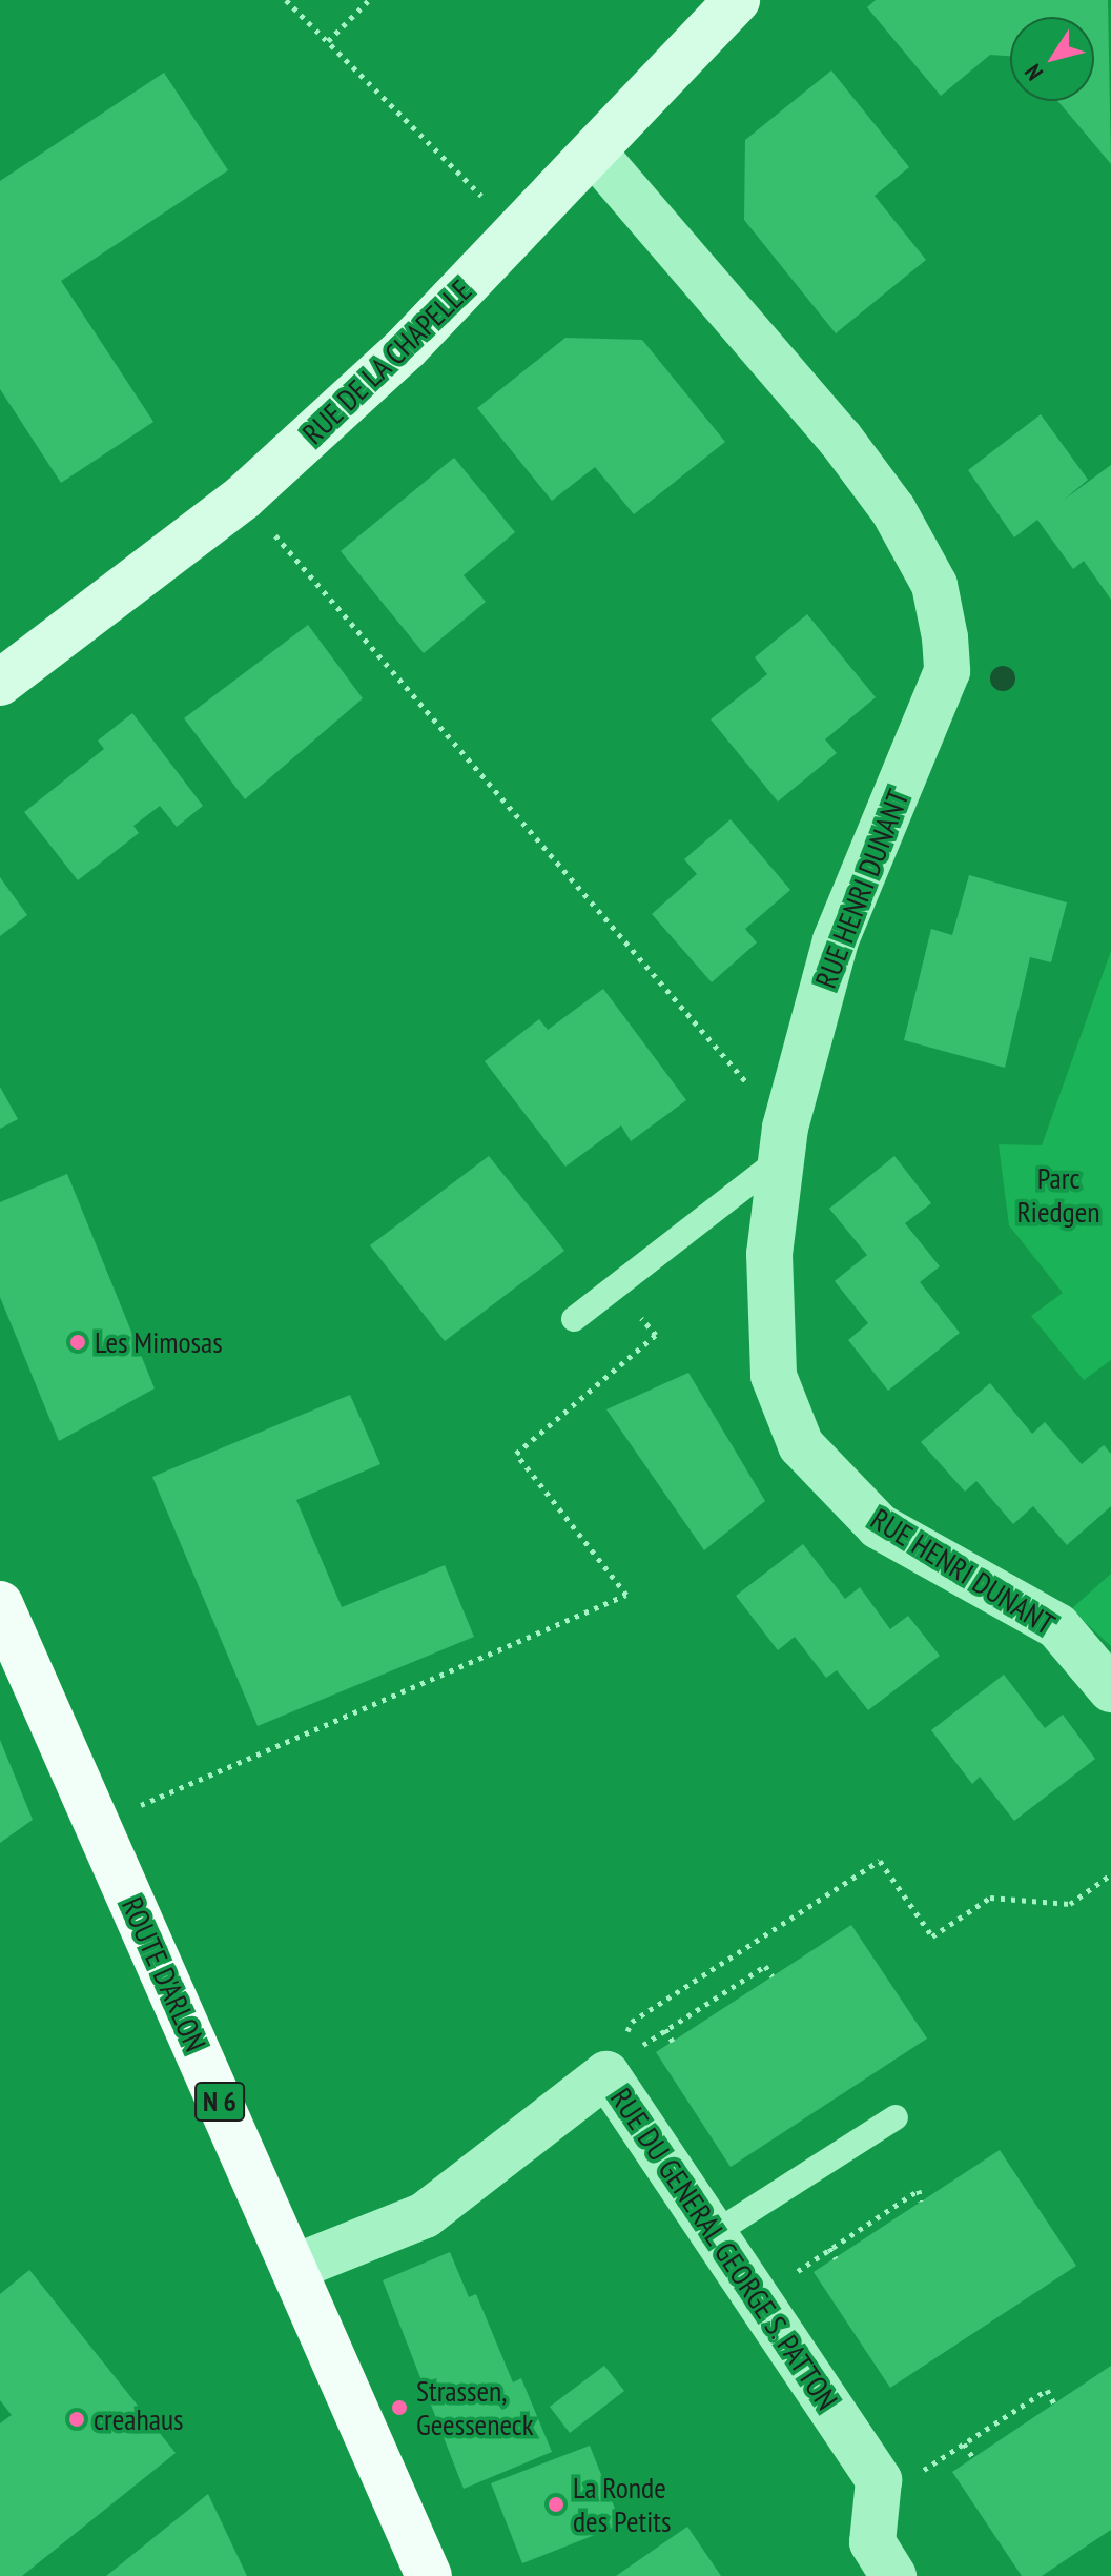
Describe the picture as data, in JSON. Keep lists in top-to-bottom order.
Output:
{
  "streets": {
    "main road": ["RUE DE LA CHAPELLE", "ROUTE D'ARLON", "N 6"],
    "street": ["RUE HENRI DUNANT", "RUE DU GENERAL GEORGE S. PATTON"]
  },
  "crossings": [
    ["RUE DE LA CHAPELLE", "RUE HENRI DUNANT"],
    ["ROUTE D'ARLON", "RUE DU GENERAL GEORGE S. PATTON"]
  ],
  "parks": ["Parc Riedgen"],
  "places": [
    "Les Mimosas",
    "Strassen, Geesseneck",
    "creahaus",
    "La Ronde des Petits"
  ],
  "north": "bottom left"
}
